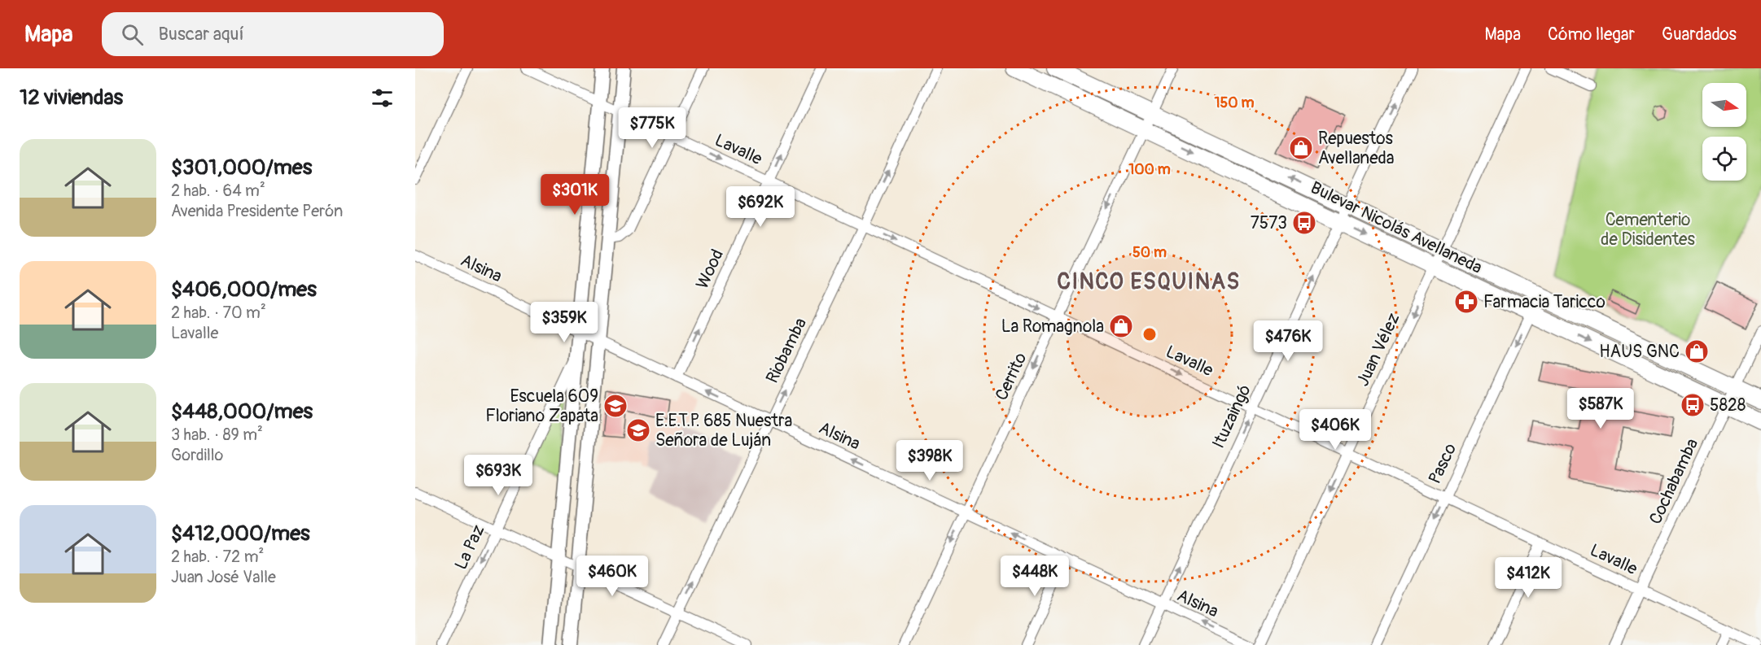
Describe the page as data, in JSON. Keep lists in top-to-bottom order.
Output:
{
  "streets": {
    "main road": ["Bulevar Nicolás Avellaneda"],
    "street": [
      "Lavalle",
      "Alsina",
      "Wood",
      "Juan Vélez",
      "Riobamba",
      "Cerrito",
      "Ituzaingó",
      "Pasco",
      "Cochabamba",
      "La Paz"
    ]
  },
  "crossings": [
    ["Lavalle", "Wood"],
    ["Lavalle", "Juan Vélez"],
    ["Lavalle", "Riobamba"],
    ["Lavalle", "Cerrito"],
    ["Lavalle", "Ituzaingó"],
    ["Lavalle", "Pasco"],
    ["Lavalle", "Cochabamba"],
    ["Bulevar Nicolás Avellaneda", "Juan Vélez"],
    ["Bulevar Nicolás Avellaneda", "Cerrito"],
    ["Bulevar Nicolás Avellaneda", "Ituzaingó"],
    ["Bulevar Nicolás Avellaneda", "Pasco"],
    ["Bulevar Nicolás Avellaneda", "Cochabamba"],
    ["Alsina", "Wood"],
    ["Alsina", "Riobamba"],
    ["Alsina", "Cerrito"],
    ["Alsina", "Ituzaingó"]
  ],
  "one_way": [
    "Lavalle",
    "Alsina",
    "Wood",
    "Juan Vélez",
    "Riobamba",
    "Cerrito",
    "Ituzaingó",
    "Pasco",
    "La Paz"
  ],
  "districts": ["CINCO ESQUINAS"],
  "parks": ["Cementerio de Disidentes"],
  "places": {
    "shop": ["Repuestos Avellaneda", "La Romagnola", "HAUS GNC"],
    "bus stop": ["7573", "5828"],
    "pharmacy": ["Farmacia Taricco"],
    "school or university": ["Escuela 609 Floriano Zapata", "E.E.T.P. 685 Nuestra Señora de Luján"]
  },
  "north": "right",
  "page": {
    "header": "Mapa",
    "search": "Buscar aquí",
    "nav": ["Mapa", "Cómo llegar", "Guardados"],
    "heading": "12 viviendas",
    "price": [
      "$775K",
      "$301K",
      "$692K",
      "$359K",
      "$476K",
      "$587K",
      "$406K",
      "$398K",
      "$693K",
      "$460K",
      "$448K",
      "$412K"
    ],
    "list": [
      {
        "name": "$301,000/mes",
        "note": "2 hab. · 64 m² · Avenida Presidente Perón"
      },
      {
        "name": "$406,000/mes",
        "note": "2 hab. · 70 m² · Lavalle"
      },
      {
        "name": "$448,000/mes",
        "note": "3 hab. · 89 m² · Gordillo"
      },
      {
        "name": "$412,000/mes",
        "note": "2 hab. · 72 m² · Juan José Valle"
      }
    ]
  },
  "rings": ["150 m", "100 m", "50 m"]
}
